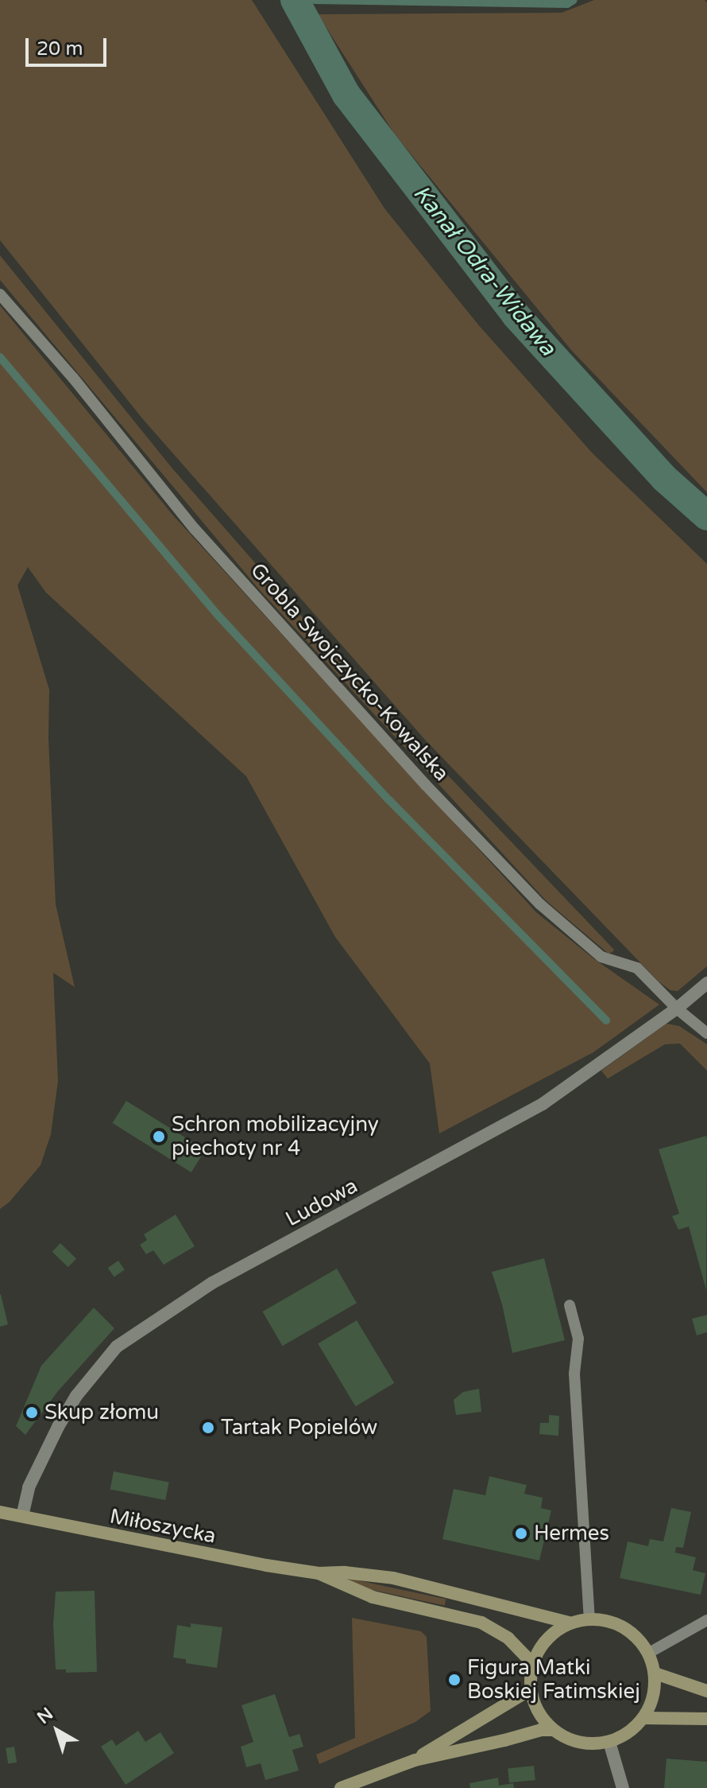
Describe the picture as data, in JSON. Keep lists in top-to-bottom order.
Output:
{
  "streets": {
    "main road": ["Miłoszycka"],
    "street": ["Ludowa"],
    "lane": ["Grobla Swojczycko-Kowalska"]
  },
  "crossings": [
    ["Grobla Swojczycko-Kowalska", "Ludowa"],
    ["Ludowa", "Miłoszycka"]
  ],
  "water": ["Kanał Odra-Widawa"],
  "places": [
    "Schron mobilizacyjny piechoty nr 4",
    "Skup złomu",
    "Tartak Popielów",
    "Hermes",
    "Figura Matki Boskiej Fatimskiej"
  ],
  "scale_bar": "20 m",
  "north": "top left"
}
